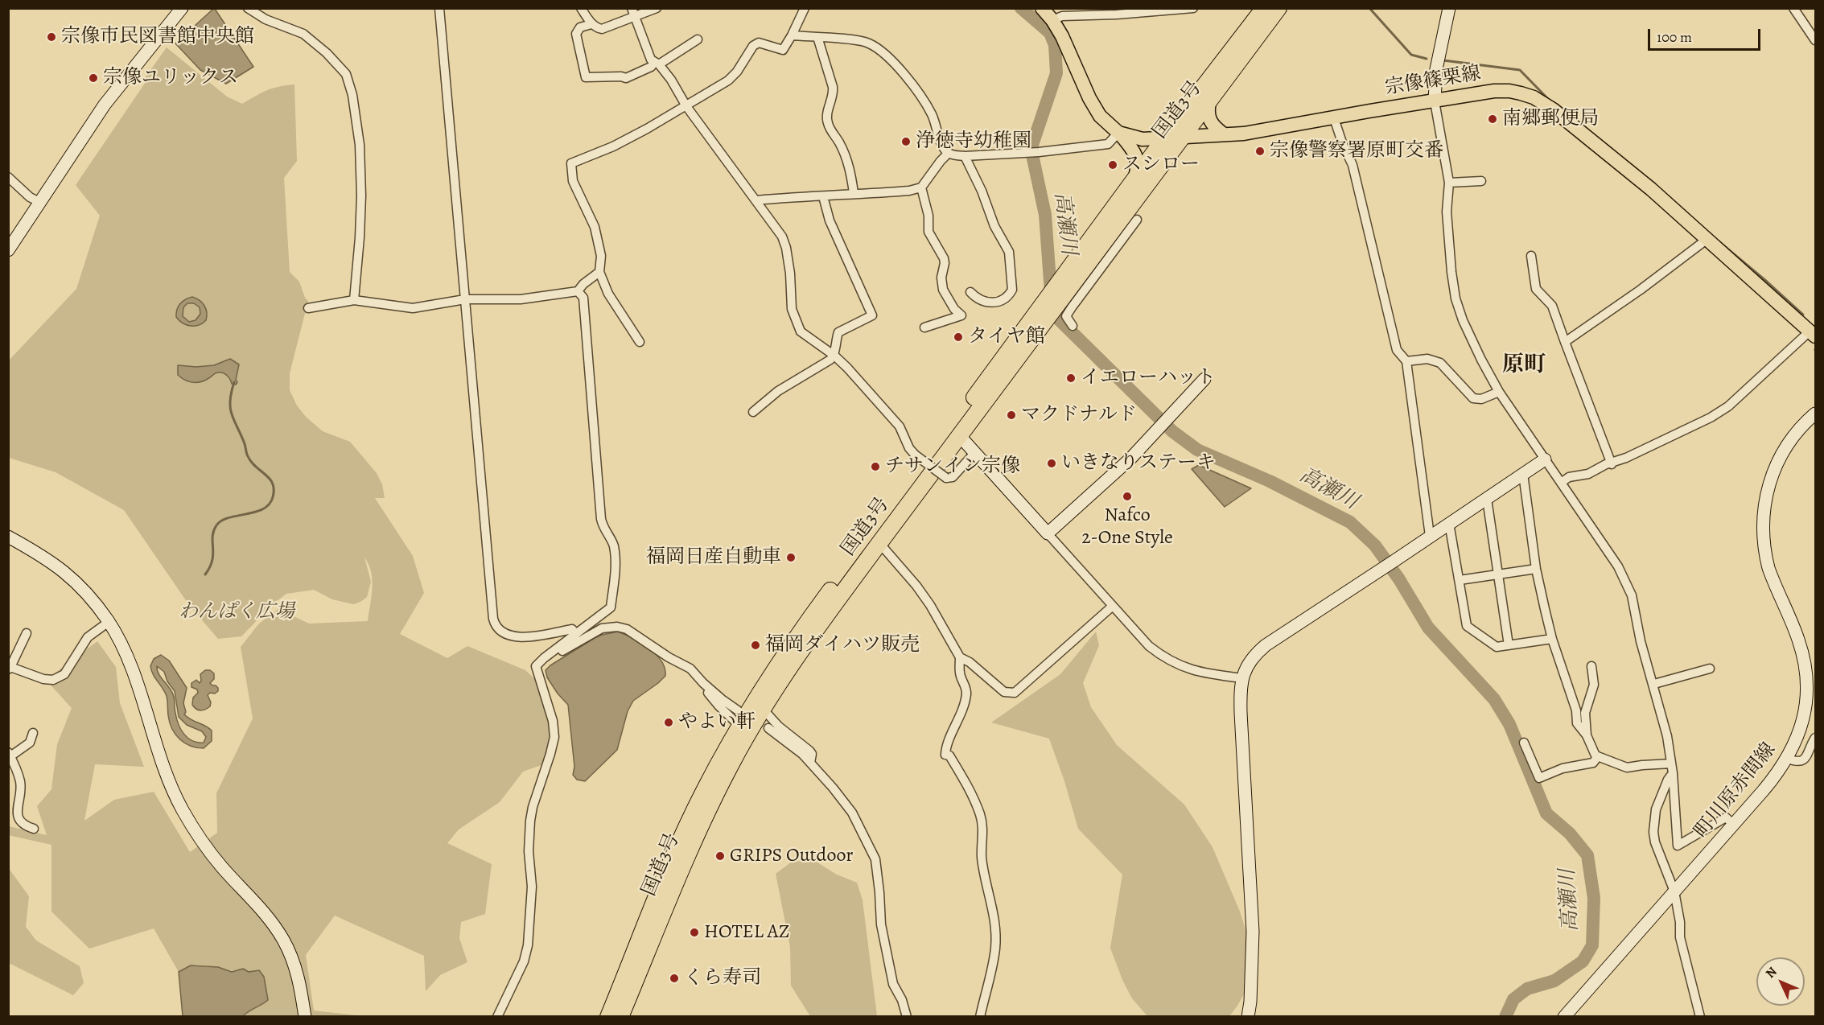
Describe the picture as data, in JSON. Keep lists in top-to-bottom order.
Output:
{
  "streets": {
    "highway": ["国道3号"],
    "main road": ["宗像篠栗線"],
    "street": ["町川原赤間線"]
  },
  "crossings": [
    ["宗像篠栗線", "国道3号"]
  ],
  "districts": ["原町"],
  "water": ["高瀬川"],
  "parks": ["わんぱく広場"],
  "places": [
    "宗像市民図書館中央館",
    "宗像ユリックス",
    "南郷郵便局",
    "浄徳寺幼稚園",
    "宗像警察署原町交番",
    "スシロー",
    "タイヤ館",
    "イエローハット",
    "マクドナルド",
    "いきなりステーキ",
    "チサンイン宗像",
    "Nafco 2-One Style",
    "福岡日産自動車",
    "福岡ダイハツ販売",
    "やよい軒",
    "GRIPS Outdoor",
    "HOTEL AZ",
    "くら寿司"
  ],
  "scale_bar": "100 m",
  "north": "top left"
}
